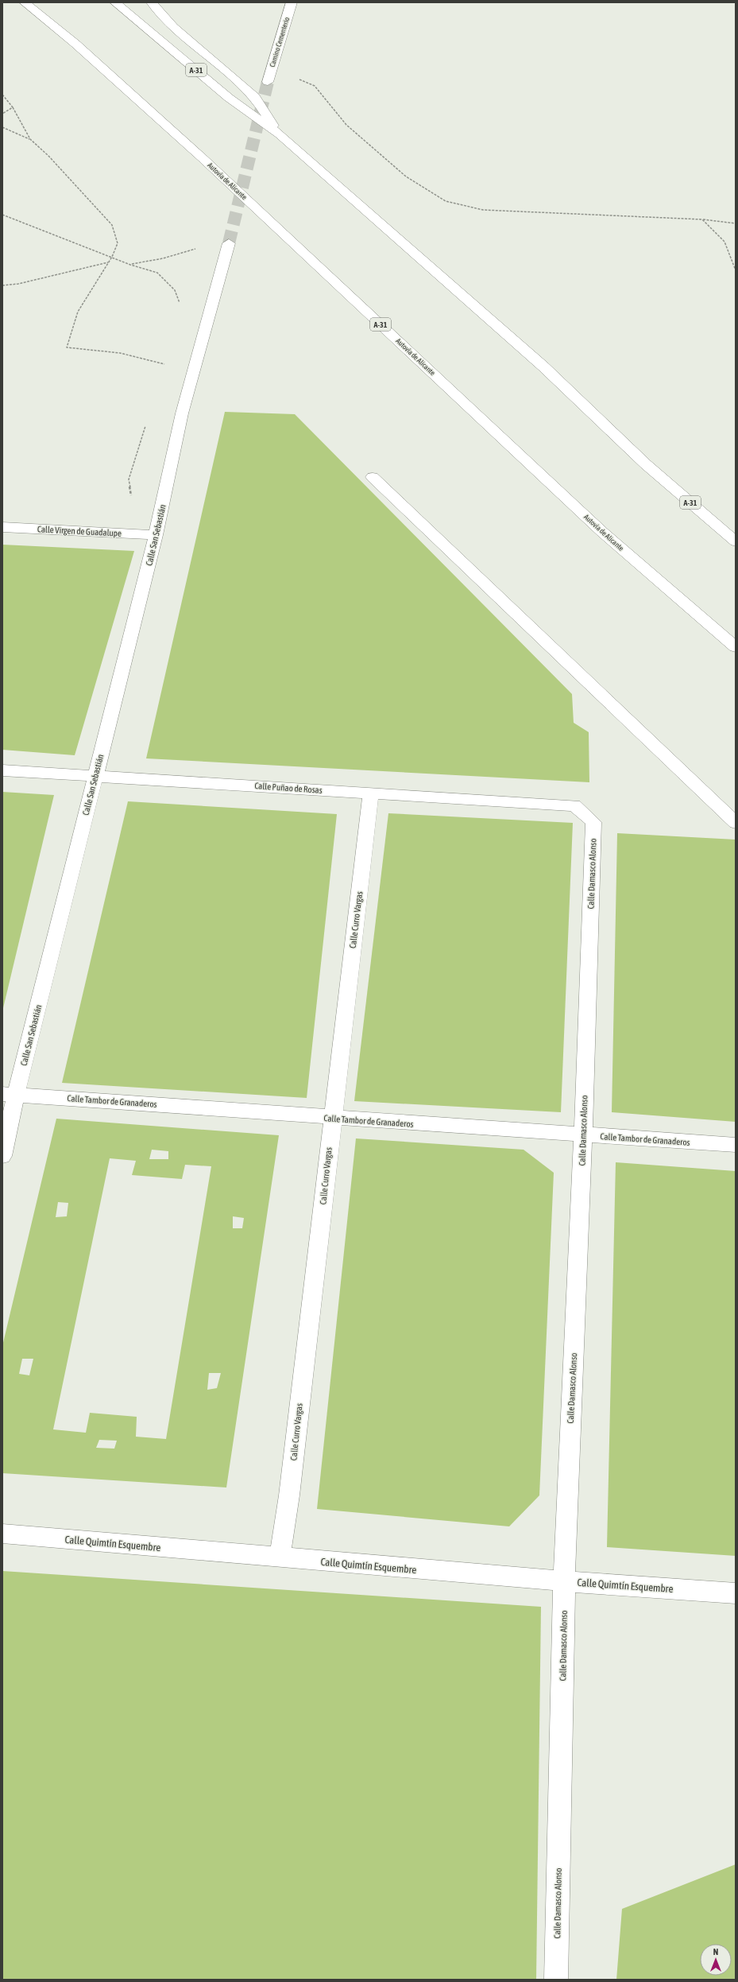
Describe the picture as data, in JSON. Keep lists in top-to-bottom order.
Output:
{
  "streets": {
    "main road": [
      "Camino Cementerio",
      "A-31",
      "Autovía de Alicante",
      "Calle Virgen de Guadalupe",
      "Calle San Sebastián",
      "Calle Puñao de Rosas",
      "Calle Damasco Alonso",
      "Calle Curro Vargas",
      "Calle Tambor de Granaderos",
      "Calle Quimtín Esquembre"
    ]
  },
  "crossings": [
    ["Calle Virgen de Guadalupe", "Calle San Sebastián"],
    ["Calle San Sebastián", "Calle Puñao de Rosas"],
    ["Calle San Sebastián", "Calle Tambor de Granaderos"],
    ["Calle Puñao de Rosas", "Calle Damasco Alonso"],
    ["Calle Puñao de Rosas", "Calle Curro Vargas"],
    ["Calle Damasco Alonso", "Calle Tambor de Granaderos"],
    ["Calle Damasco Alonso", "Calle Quimtín Esquembre"],
    ["Calle Curro Vargas", "Calle Tambor de Granaderos"],
    ["Calle Curro Vargas", "Calle Quimtín Esquembre"]
  ],
  "north": "top"
}
